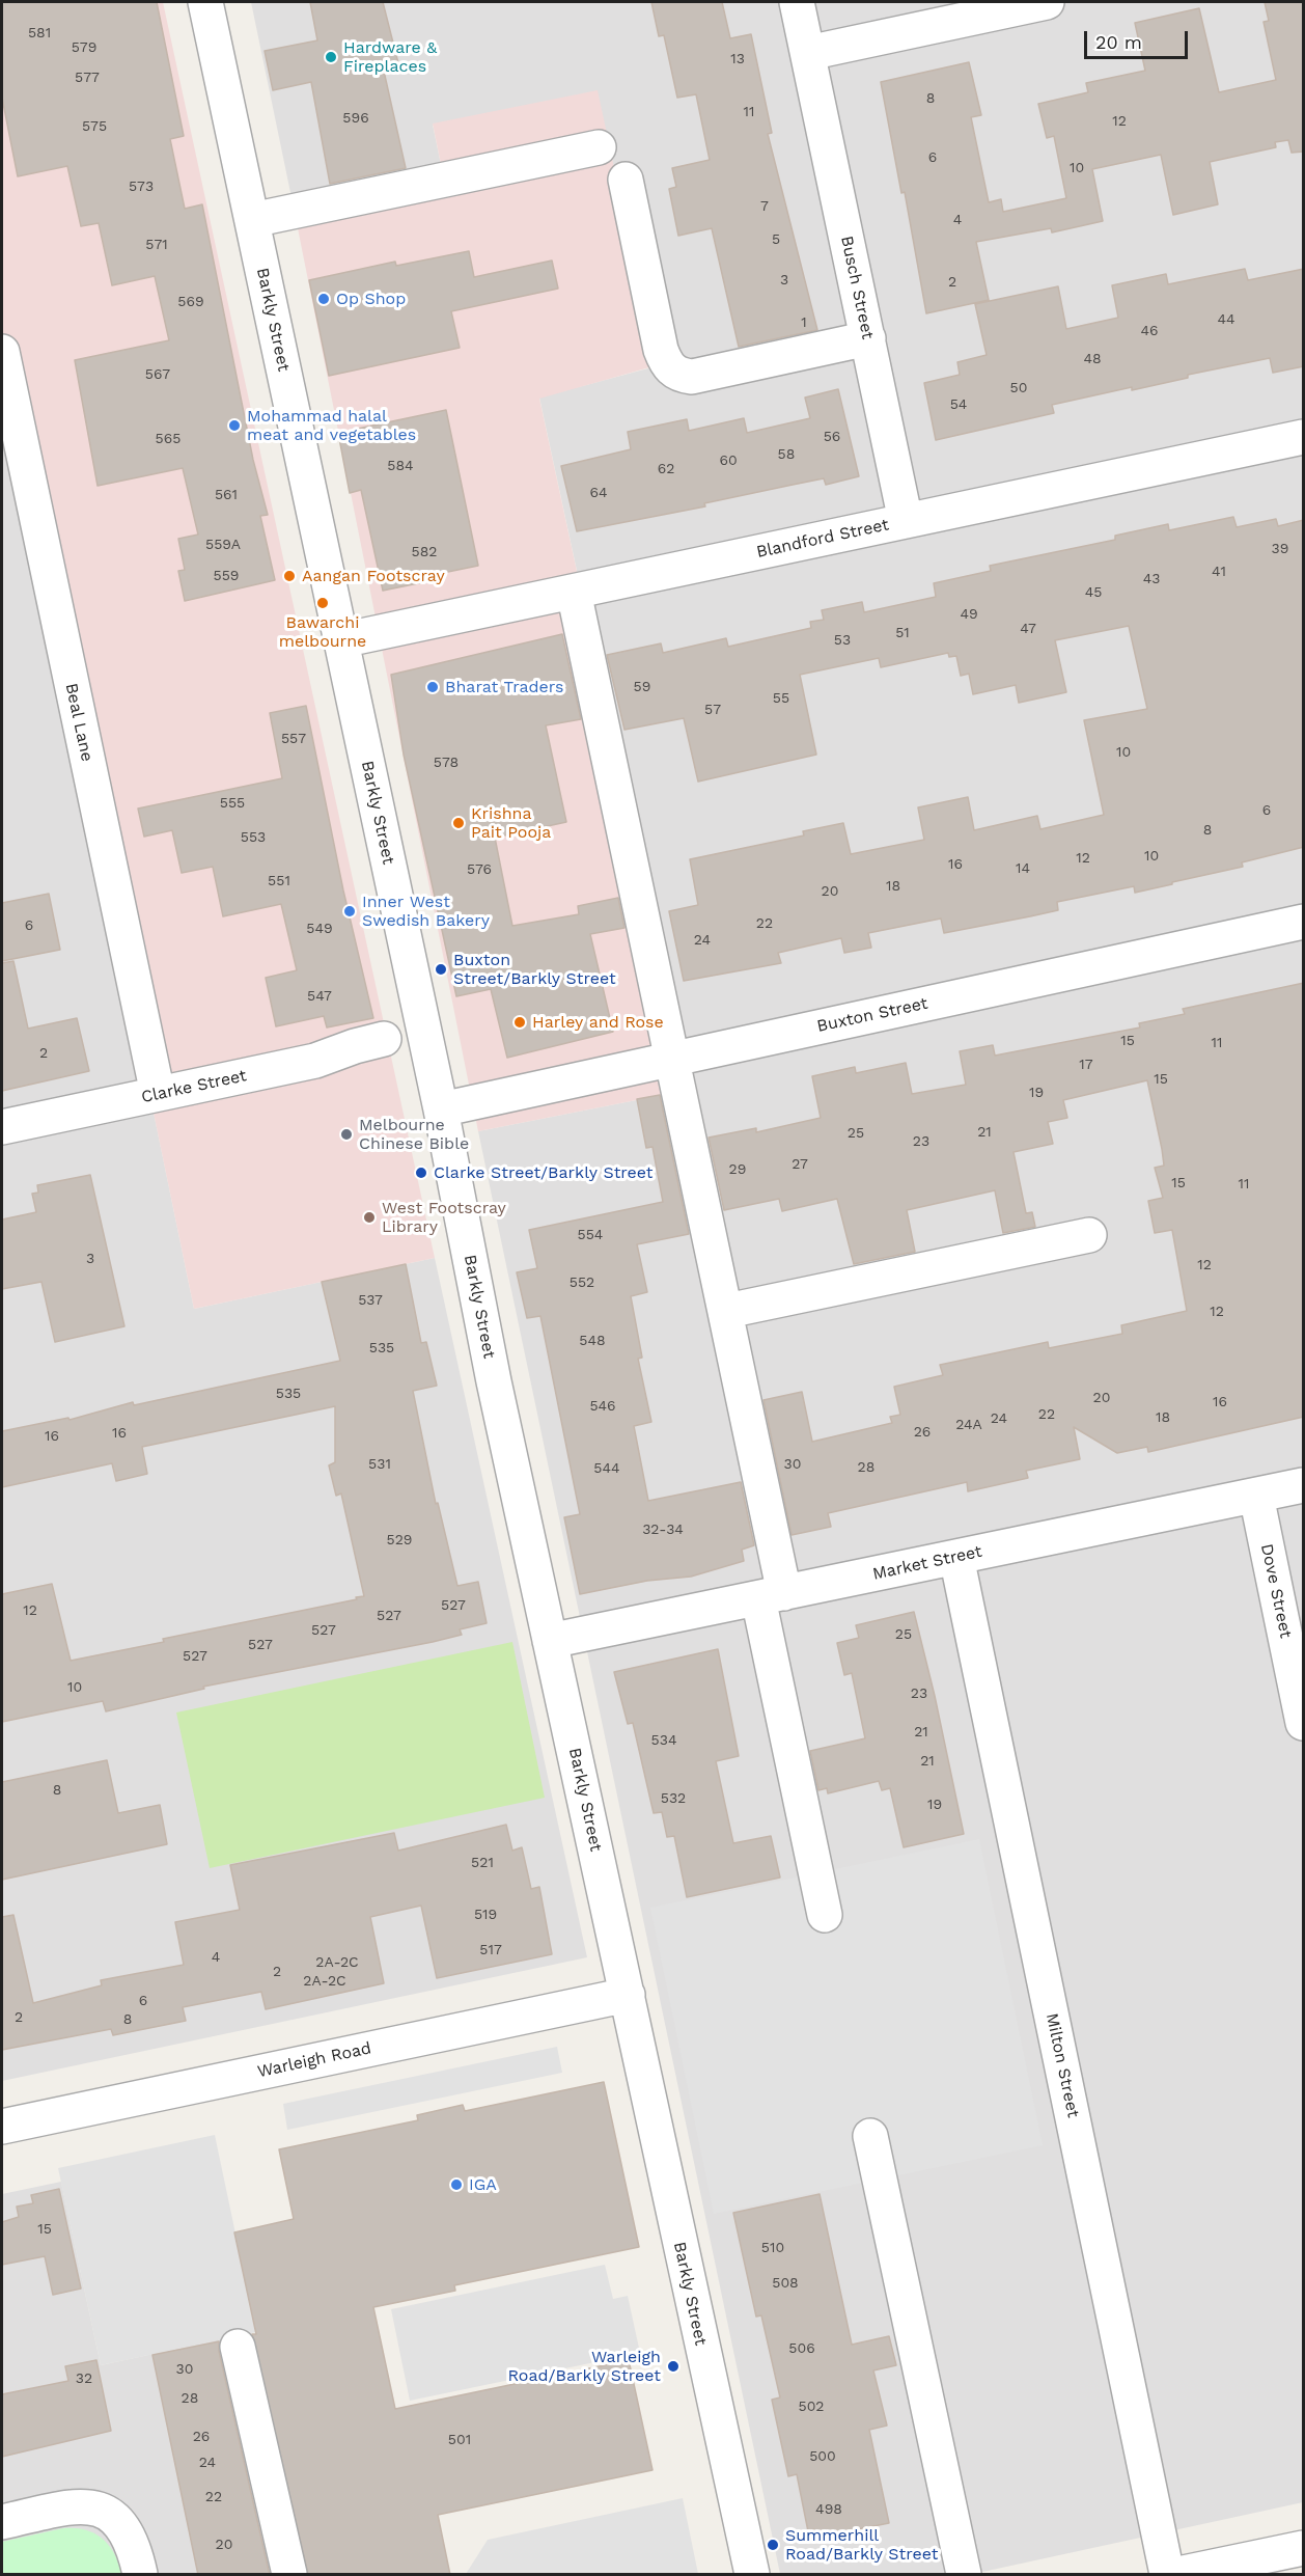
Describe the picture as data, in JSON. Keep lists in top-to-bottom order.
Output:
{
  "streets": {
    "street": [
      "Busch Street",
      "Barkly Street",
      "Blandford Street",
      "Beal Lane",
      "Buxton Street",
      "Clarke Street",
      "Market Street",
      "Dove Street",
      "Warleigh Road",
      "Milton Street"
    ]
  },
  "crossings": [
    ["Busch Street", "Blandford Street"],
    ["Barkly Street", "Blandford Street"],
    ["Barkly Street", "Buxton Street"],
    ["Barkly Street", "Market Street"],
    ["Barkly Street", "Warleigh Road"],
    ["Beal Lane", "Clarke Street"],
    ["Market Street", "Dove Street"],
    ["Market Street", "Milton Street"]
  ],
  "places": [
    "Hardware & Fireplaces",
    "Op Shop",
    "Mohammad halal meat and vegetables",
    "Aangan Footscray",
    "Bawarchi melbourne",
    "Bharat Traders",
    "Krishna Pait Pooja",
    "Inner West Swedish Bakery",
    "Buxton Street/Barkly Street",
    "Harley and Rose",
    "Melbourne Chinese Bible",
    "Clarke Street/Barkly Street",
    "West Footscray Library",
    "IGA",
    "Warleigh Road/Barkly Street",
    "Summerhill Road/Barkly Street"
  ],
  "house_numbers": [
    "581",
    "579",
    "13",
    "577",
    "8",
    "11",
    "596",
    "12",
    "575",
    "6",
    "10",
    "573",
    "7",
    "4",
    "5",
    "571",
    "3",
    "2",
    "569",
    "44",
    "1",
    "46",
    "48",
    "567",
    "50",
    "54",
    "56",
    "565",
    "58",
    "60",
    "584",
    "62",
    "64",
    "561",
    "559A",
    "39",
    "582",
    "41",
    "559",
    "43",
    "45",
    "49",
    "47",
    "51",
    "53",
    "59",
    "55",
    "57",
    "557",
    "10",
    "578",
    "555",
    "6",
    "8",
    "553",
    "10",
    "12",
    "16",
    "14",
    "576",
    "551",
    "18",
    "20",
    "22",
    "6",
    "549",
    "24",
    "547",
    "15",
    "11",
    "2",
    "17",
    "15",
    "19",
    "21",
    "25",
    "23",
    "27",
    "29",
    "15",
    "11",
    "554",
    "3",
    "12",
    "552",
    "537",
    "12",
    "548",
    "535",
    "535",
    "20",
    "16",
    "546",
    "22",
    "18",
    "24",
    "24A",
    "26",
    "16",
    "16",
    "531",
    "30",
    "28",
    "544",
    "32-34",
    "529",
    "527",
    "12",
    "527",
    "527",
    "25",
    "527",
    "527",
    "10",
    "23",
    "21",
    "534",
    "21",
    "8",
    "532",
    "19",
    "521",
    "519",
    "517",
    "4",
    "2A-2C",
    "2",
    "2A-2C",
    "6",
    "2",
    "8",
    "15",
    "510",
    "508",
    "506",
    "30",
    "32",
    "28",
    "502",
    "26",
    "501",
    "500",
    "24",
    "22",
    "498",
    "20"
  ],
  "scale_bar": "20 m"
}
